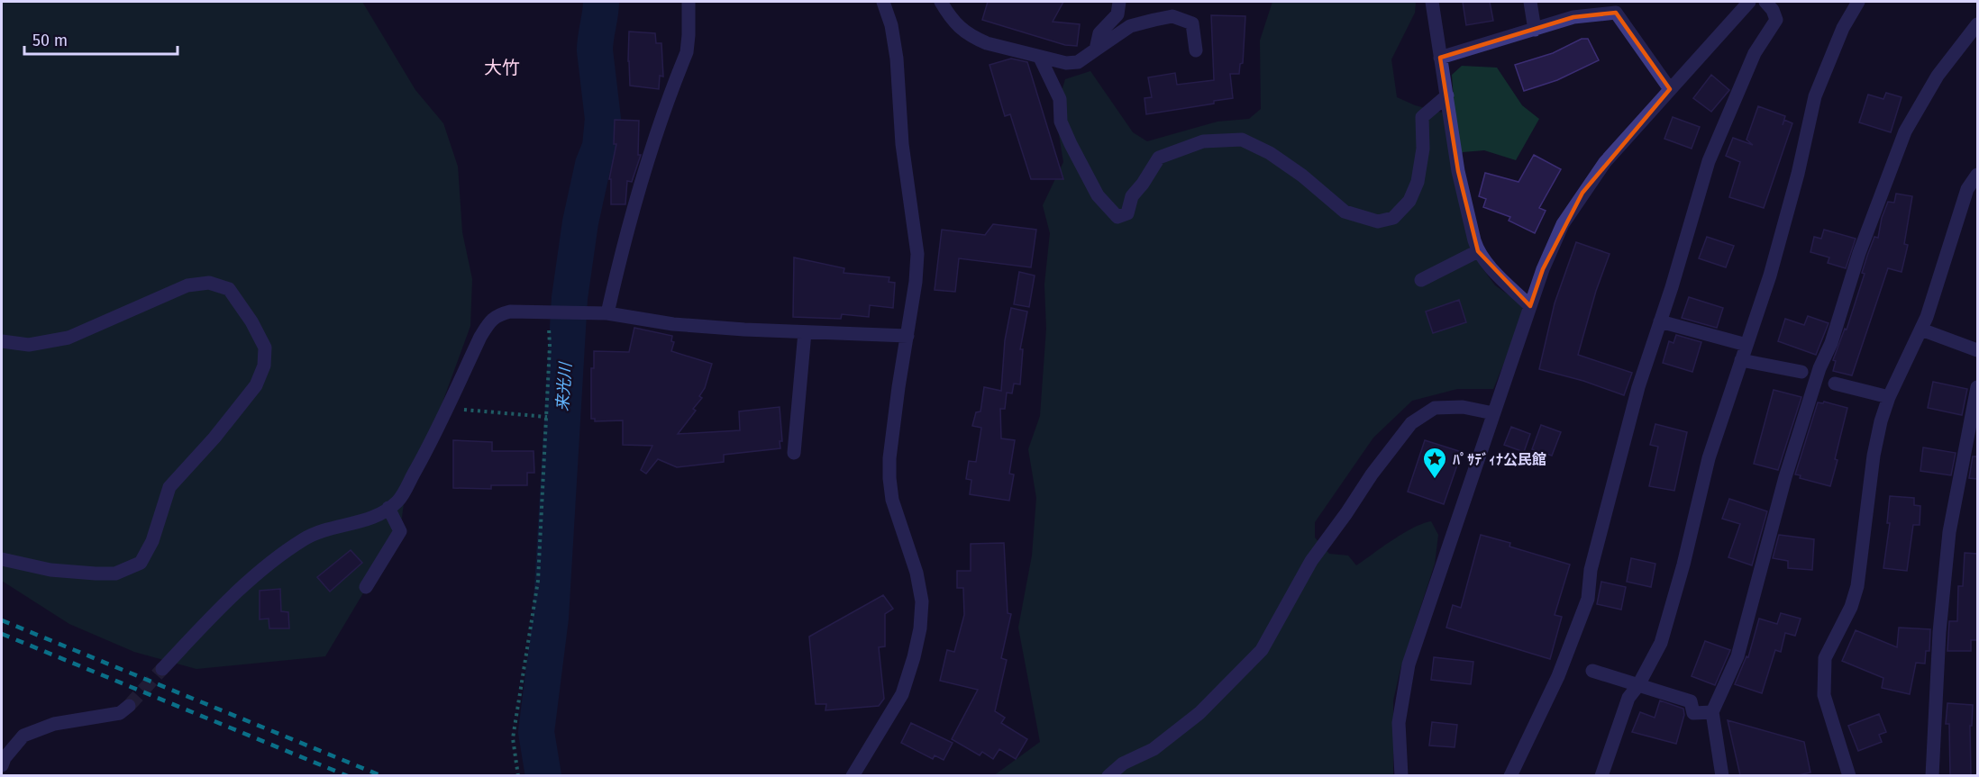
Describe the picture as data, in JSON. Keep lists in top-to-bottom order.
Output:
{
  "districts": ["大竹"],
  "water": ["来光川"],
  "places": {
    "place": ["ﾊﾟｻﾃﾞｨﾅ公民館"]
  },
  "scale_bar": "50 m"
}
